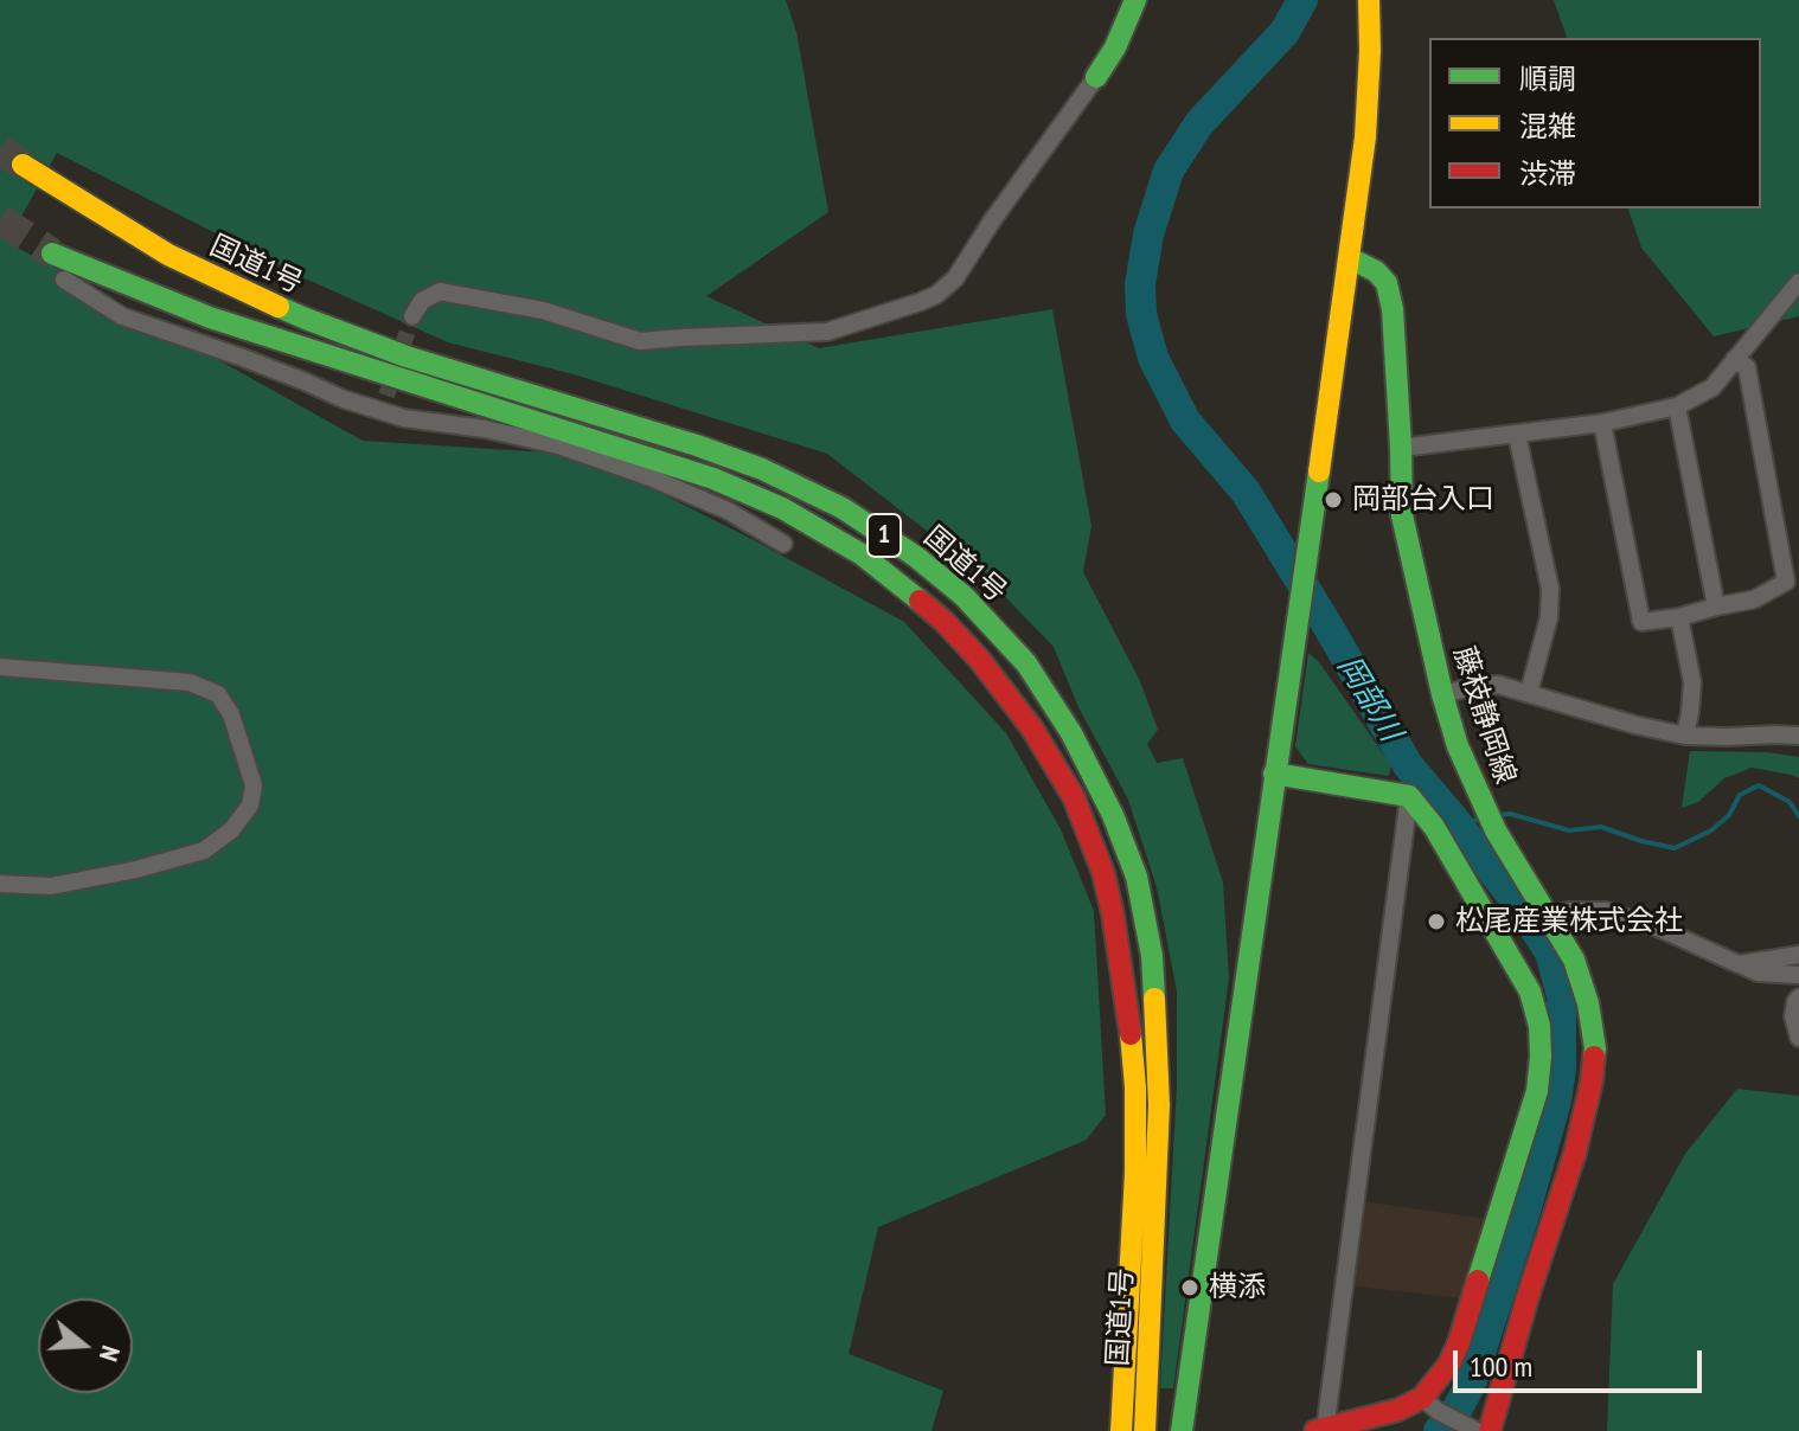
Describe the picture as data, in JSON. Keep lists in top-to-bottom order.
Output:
{
  "streets": {
    "main road": ["国道1号", "1", "藤枝静岡線"]
  },
  "water": ["岡部川"],
  "places": ["岡部台入口", "松尾産業株式会社", "横添"],
  "legend": ["順調", "混雑", "渋滞"],
  "scale_bar": "100 m",
  "north": "right"
}
